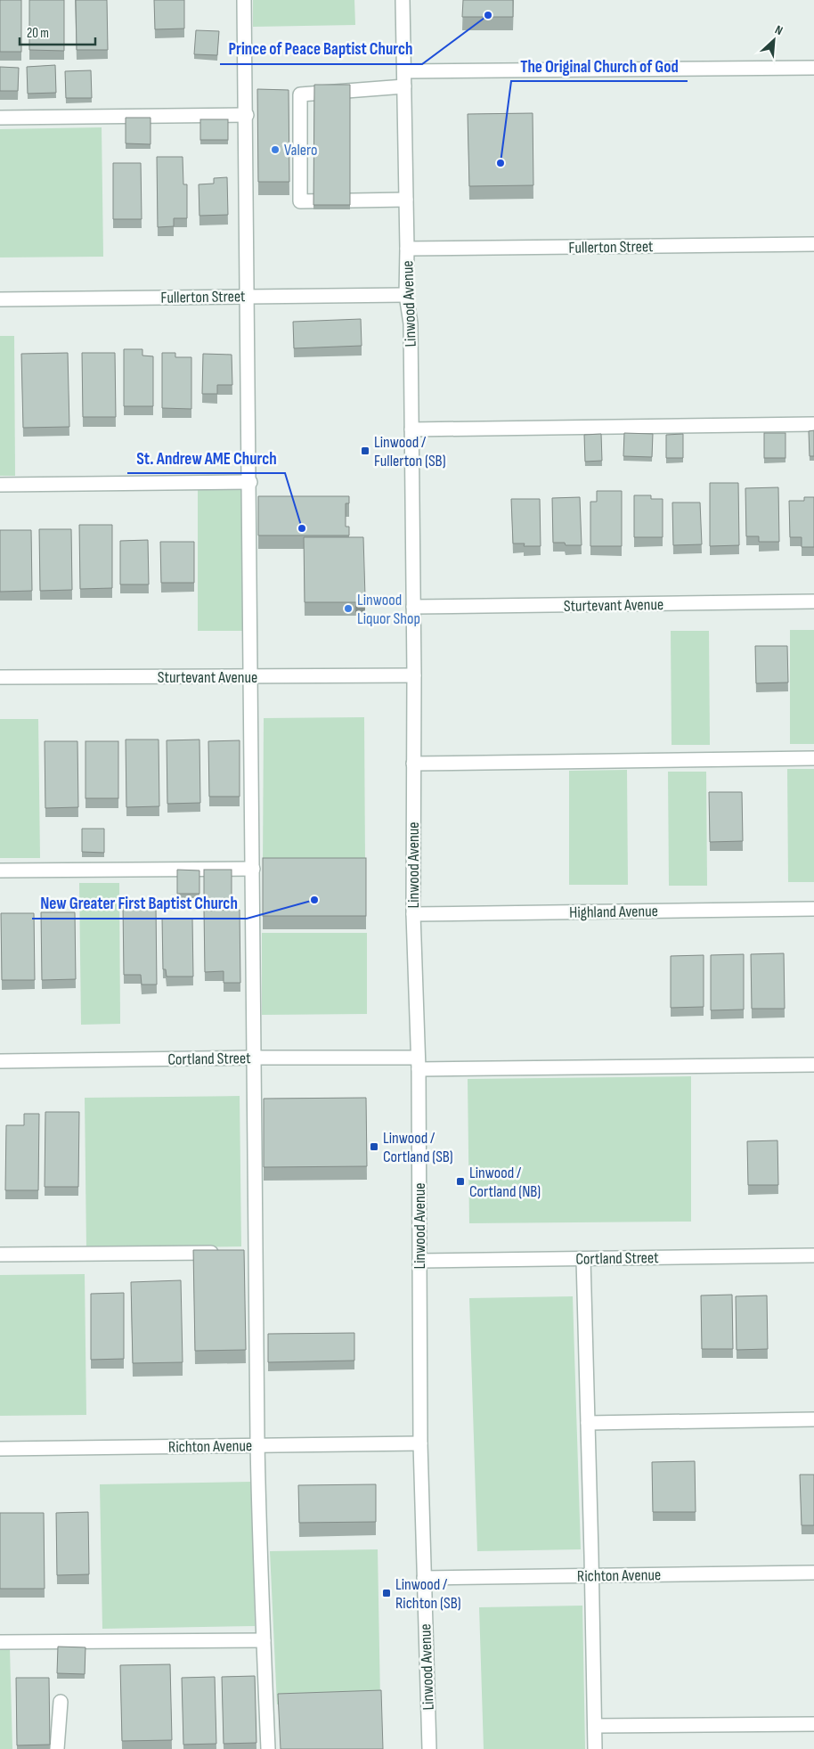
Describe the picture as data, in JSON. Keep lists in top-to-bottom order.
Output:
{
  "streets": {
    "street": [
      "Fullerton Street",
      "Linwood Avenue",
      "Sturtevant Avenue",
      "Highland Avenue",
      "Cortland Street",
      "Richton Avenue"
    ]
  },
  "crossings": [
    ["Fullerton Street", "Linwood Avenue"],
    ["Linwood Avenue", "Sturtevant Avenue"],
    ["Linwood Avenue", "Highland Avenue"],
    ["Linwood Avenue", "Cortland Street"],
    ["Linwood Avenue", "Richton Avenue"]
  ],
  "places": {
    "other": [
      "Prince of Peace Baptist Church",
      "Valero",
      "The Original Church of God",
      "St. Andrew AME Church",
      "Linwood Liquor Shop",
      "New Greater First Baptist Church"
    ],
    "transit": [
      "Linwood / Fullerton (SB)",
      "Linwood / Cortland (SB)",
      "Linwood / Cortland (NB)",
      "Linwood / Richton (SB)"
    ]
  },
  "scale_bar": "20 m",
  "north": "top right"
}
